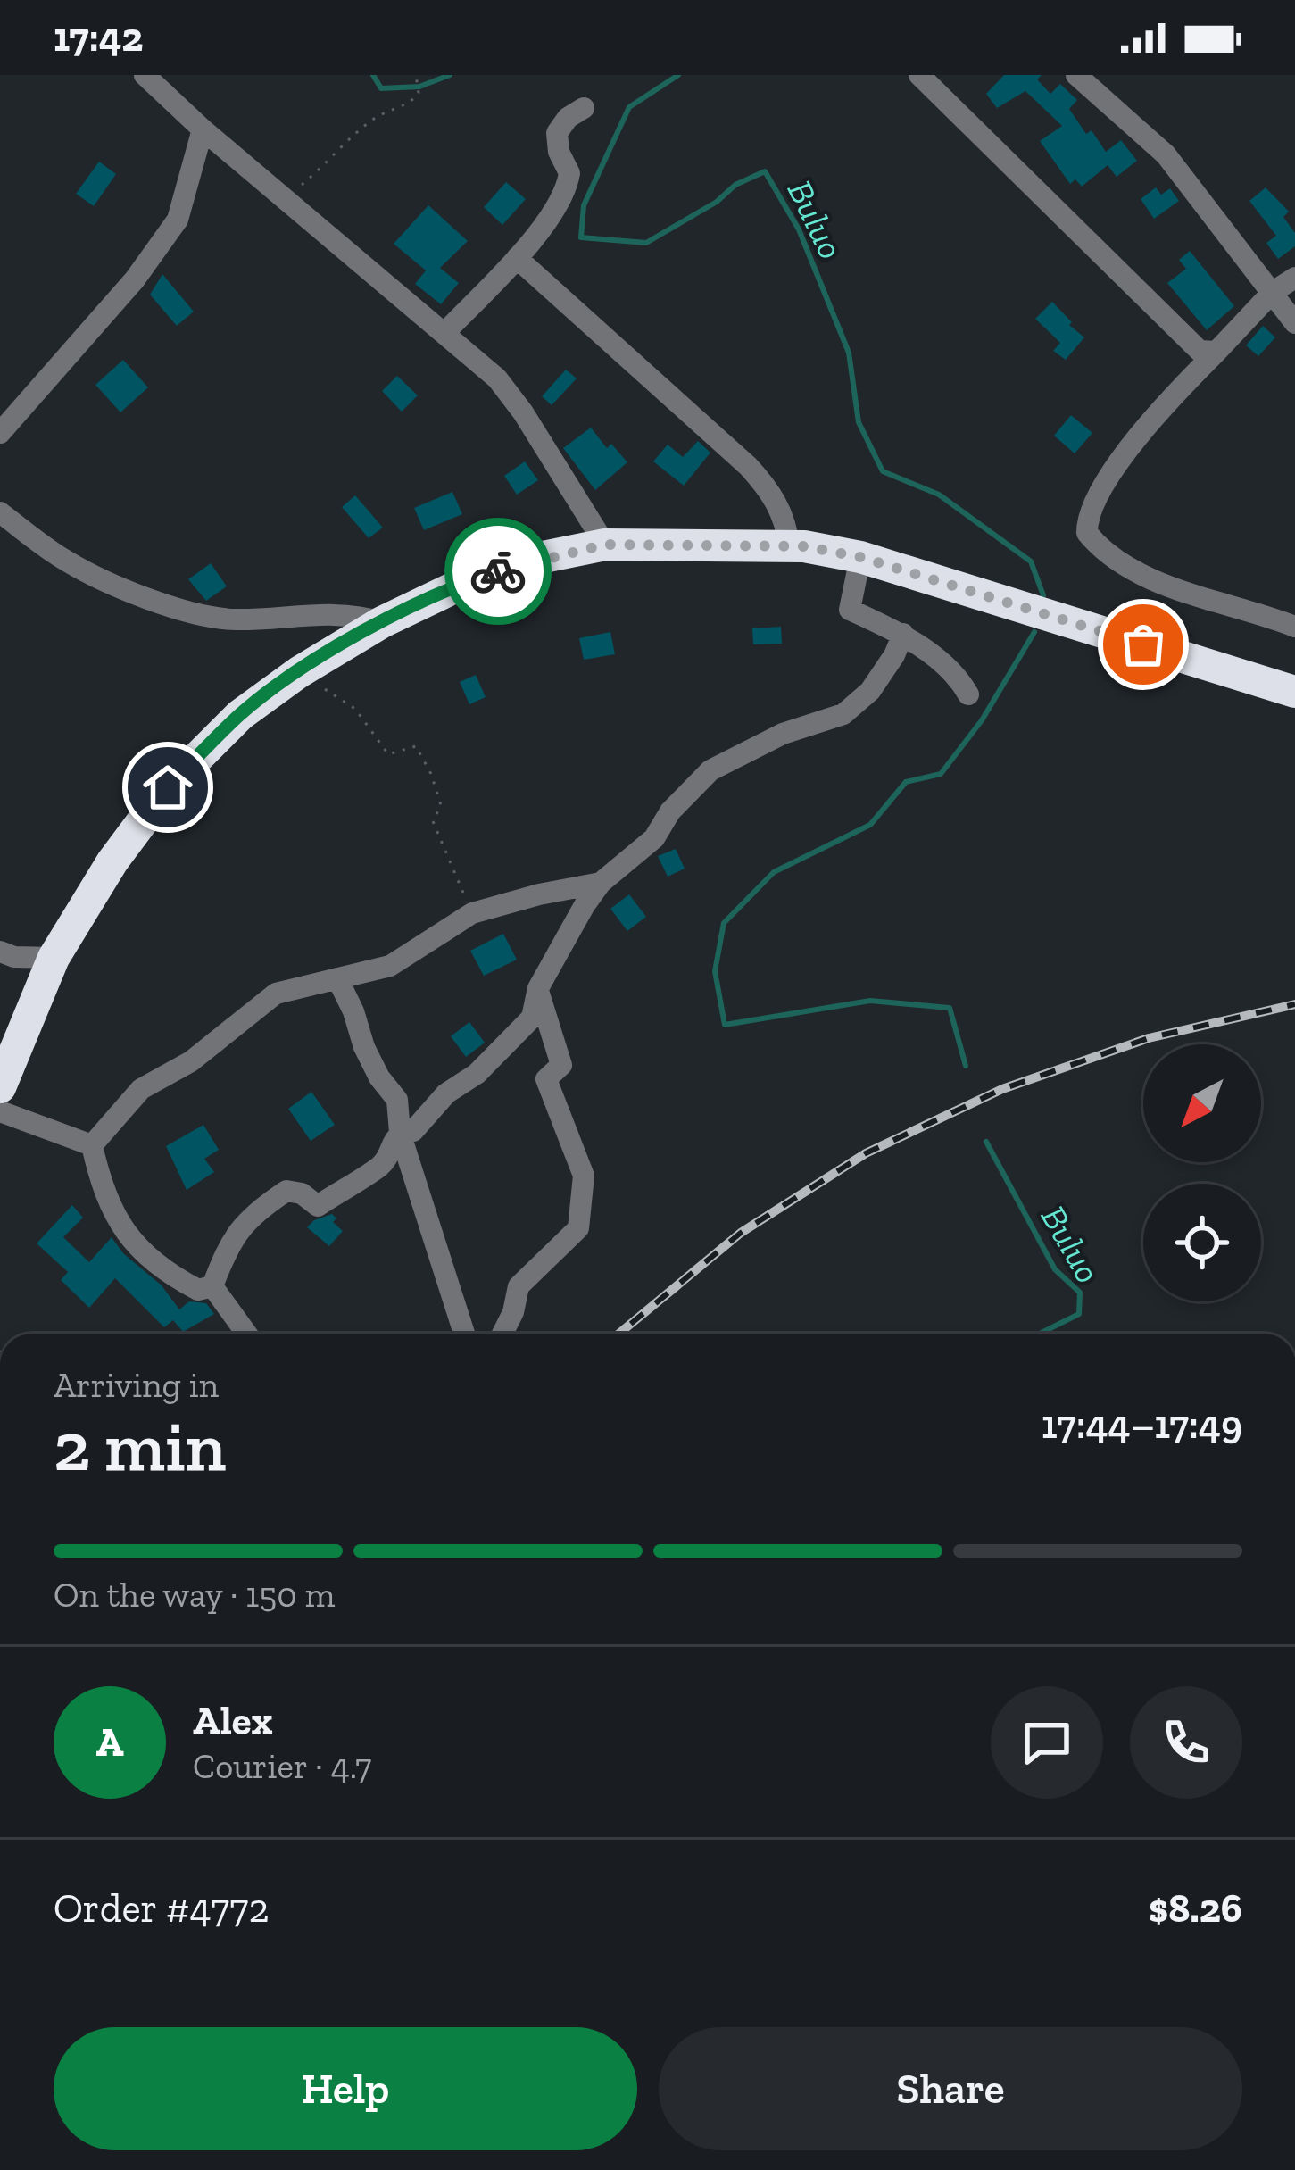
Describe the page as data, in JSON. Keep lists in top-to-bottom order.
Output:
{
  "water": ["Buluo"],
  "north": "bottom left",
  "page": {
    "status": "17:42",
    "heading": ["2 min", "Arriving in", "17:44–17:49"],
    "panel": [
      "Alex",
      "Courier · 4.7",
      "Order #4772",
      "$8.26"
    ],
    "bar": "On the way · 150 m",
    "round": "A",
    "buttons": ["Help", "Share"]
  }
}
